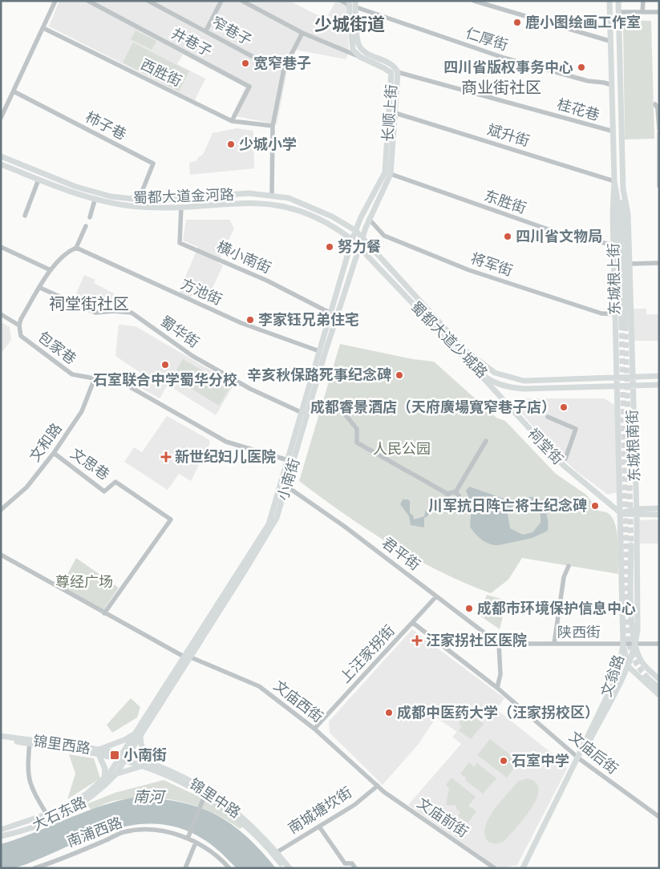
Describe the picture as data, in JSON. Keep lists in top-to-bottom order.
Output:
{
  "streets": {
    "main road": [
      "长顺上街",
      "蜀都大道金河路",
      "东城根上街",
      "蜀都大道少城路",
      "东城根南街",
      "祠堂街",
      "小南街",
      "文翁路",
      "锦里西路",
      "锦里中路",
      "大石东路"
    ],
    "street": [
      "窄巷子",
      "仁厚街",
      "井巷子",
      "西胜街",
      "桂花巷",
      "柿子巷",
      "斌升街",
      "东胜街",
      "横小南街",
      "将军街",
      "方池街",
      "蜀华街",
      "包家巷",
      "文和路",
      "文思巷",
      "君平街",
      "陕西街",
      "上汪家拐街",
      "文庙西街",
      "文庙后街",
      "南城塘坎街",
      "文庙前街",
      "南浦西路"
    ]
  },
  "crossings": [
    ["仁厚街", "长顺上街"],
    ["仁厚街", "东城根上街"],
    ["井巷子", "西胜街"],
    ["桂花巷", "长顺上街"],
    ["桂花巷", "东城根上街"],
    ["长顺上街", "斌升街"],
    ["长顺上街", "蜀都大道金河路"],
    ["长顺上街", "东胜街"],
    ["长顺上街", "将军街"],
    ["长顺上街", "蜀都大道少城路"],
    ["长顺上街", "小南街"],
    ["柿子巷", "蜀都大道金河路"],
    ["斌升街", "东城根上街"],
    ["蜀都大道金河路", "横小南街"],
    ["蜀都大道金河路", "蜀都大道少城路"],
    ["蜀都大道金河路", "小南街"],
    ["东胜街", "东城根上街"],
    ["横小南街", "小南街"],
    ["将军街", "东城根上街"],
    ["东城根上街", "蜀都大道少城路"],
    ["东城根上街", "东城根南街"],
    ["方池街", "小南街"],
    ["蜀华街", "小南街"],
    ["蜀都大道少城路", "东城根南街"],
    ["蜀都大道少城路", "祠堂街"],
    ["蜀都大道少城路", "小南街"],
    ["包家巷", "文和路"],
    ["包家巷", "小南街"],
    ["文和路", "文思巷"],
    ["东城根南街", "祠堂街"],
    ["东城根南街", "文翁路"],
    ["祠堂街", "文翁路"],
    ["文思巷", "文庙西街"],
    ["小南街", "君平街"],
    ["小南街", "文庙西街"],
    ["小南街", "锦里西路"],
    ["小南街", "锦里中路"],
    ["小南街", "大石东路"],
    ["君平街", "陕西街"],
    ["君平街", "上汪家拐街"],
    ["陕西街", "文翁路"],
    ["上汪家拐街", "文庙西街"],
    ["上汪家拐街", "文庙后街"],
    ["文翁路", "文庙后街"],
    ["文庙西街", "南城塘坎街"],
    ["文庙西街", "文庙前街"],
    ["锦里西路", "锦里中路"],
    ["锦里西路", "大石东路"],
    ["锦里中路", "南城塘坎街"],
    ["锦里中路", "大石东路"],
    ["南城塘坎街", "文庙前街"]
  ],
  "districts": ["少城街道", "商业街社区", "祠堂街社区"],
  "water": ["南河"],
  "parks": ["人民公园", "尊经广场"],
  "places": {
    "other": [
      "鹿小图绘画工作室",
      "宽窄巷子",
      "四川省版权事务中心",
      "少城小学",
      "四川省文物局",
      "努力餐",
      "李家钰兄弟住宅",
      "石室联合中学蜀华分校",
      "辛亥秋保路死事纪念碑",
      "成都睿景酒店（天府廣場寬窄巷子店）",
      "川军抗日阵亡将士纪念碑",
      "成都市环境保护信息中心",
      "成都中医药大学（汪家拐校区）",
      "石室中学"
    ],
    "health": ["新世纪妇儿医院", "汪家拐社区医院"],
    "transit": ["小南街"]
  }
}
